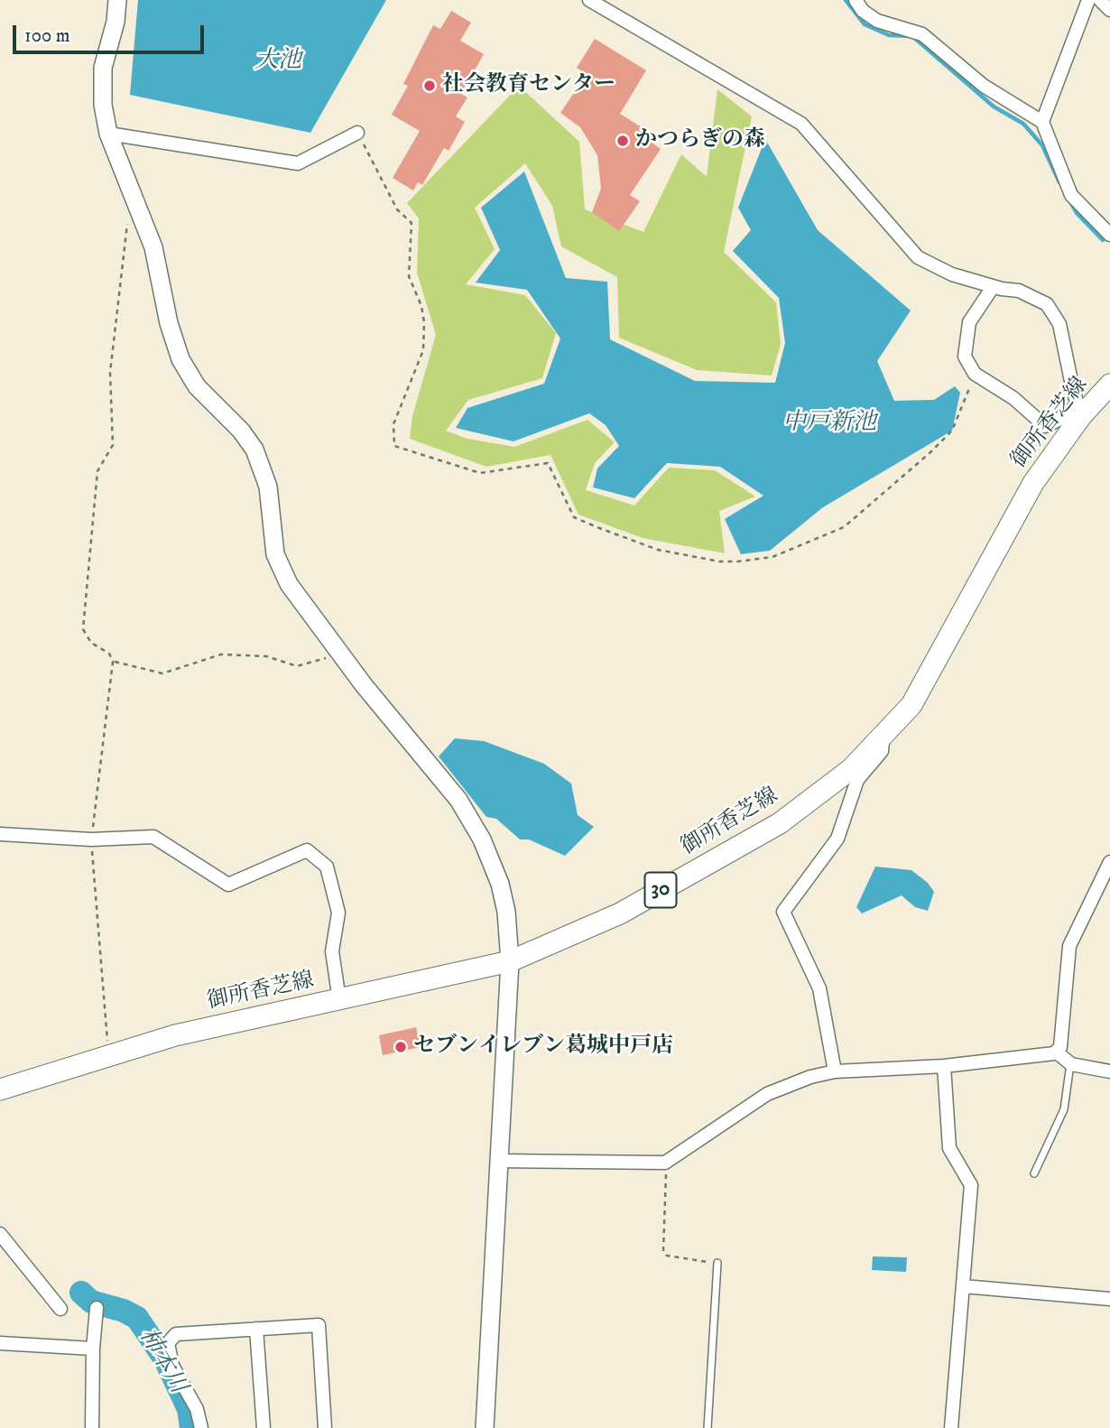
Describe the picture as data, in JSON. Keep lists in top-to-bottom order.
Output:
{
  "streets": {
    "main road": ["御所香芝線", "30"]
  },
  "water": ["大池", "中戸新池", "柿本川"],
  "places": ["社会教育センター", "かつらぎの森", "セブンイレブン葛城中戸店"],
  "scale_bar": "100 m"
}
